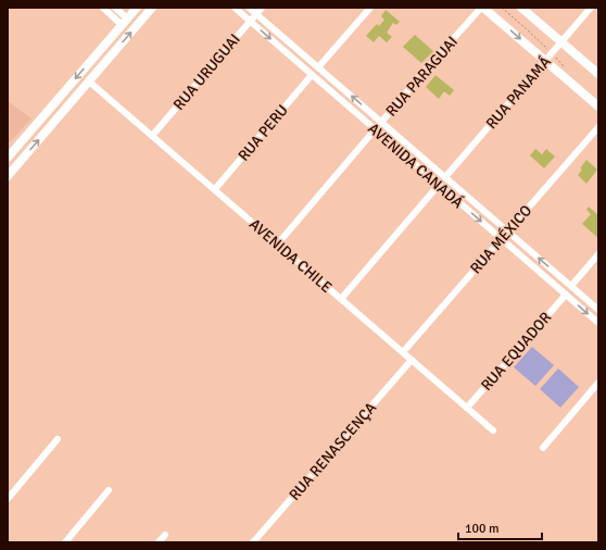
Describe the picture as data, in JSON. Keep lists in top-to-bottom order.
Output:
{
  "streets": {
    "street": [
      "RUA URUGUAI",
      "RUA PARAGUAI",
      "RUA PANAMÁ",
      "RUA PERU",
      "AVENIDA CANADÁ",
      "RUA MÉXICO",
      "AVENIDA CHILE",
      "RUA EQUADOR",
      "RUA RENASCENÇA"
    ]
  },
  "crossings": [
    ["RUA URUGUAI", "AVENIDA CANADÁ"],
    ["RUA URUGUAI", "AVENIDA CHILE"],
    ["RUA PARAGUAI", "AVENIDA CANADÁ"],
    ["RUA PARAGUAI", "AVENIDA CHILE"],
    ["RUA PANAMÁ", "AVENIDA CANADÁ"],
    ["RUA PERU", "AVENIDA CANADÁ"],
    ["RUA PERU", "AVENIDA CHILE"],
    ["AVENIDA CANADÁ", "RUA MÉXICO"],
    ["AVENIDA CANADÁ", "RUA EQUADOR"],
    ["RUA MÉXICO", "AVENIDA CHILE"],
    ["AVENIDA CHILE", "RUA EQUADOR"],
    ["AVENIDA CHILE", "RUA RENASCENÇA"]
  ],
  "scale_bar": "100 m"
}
